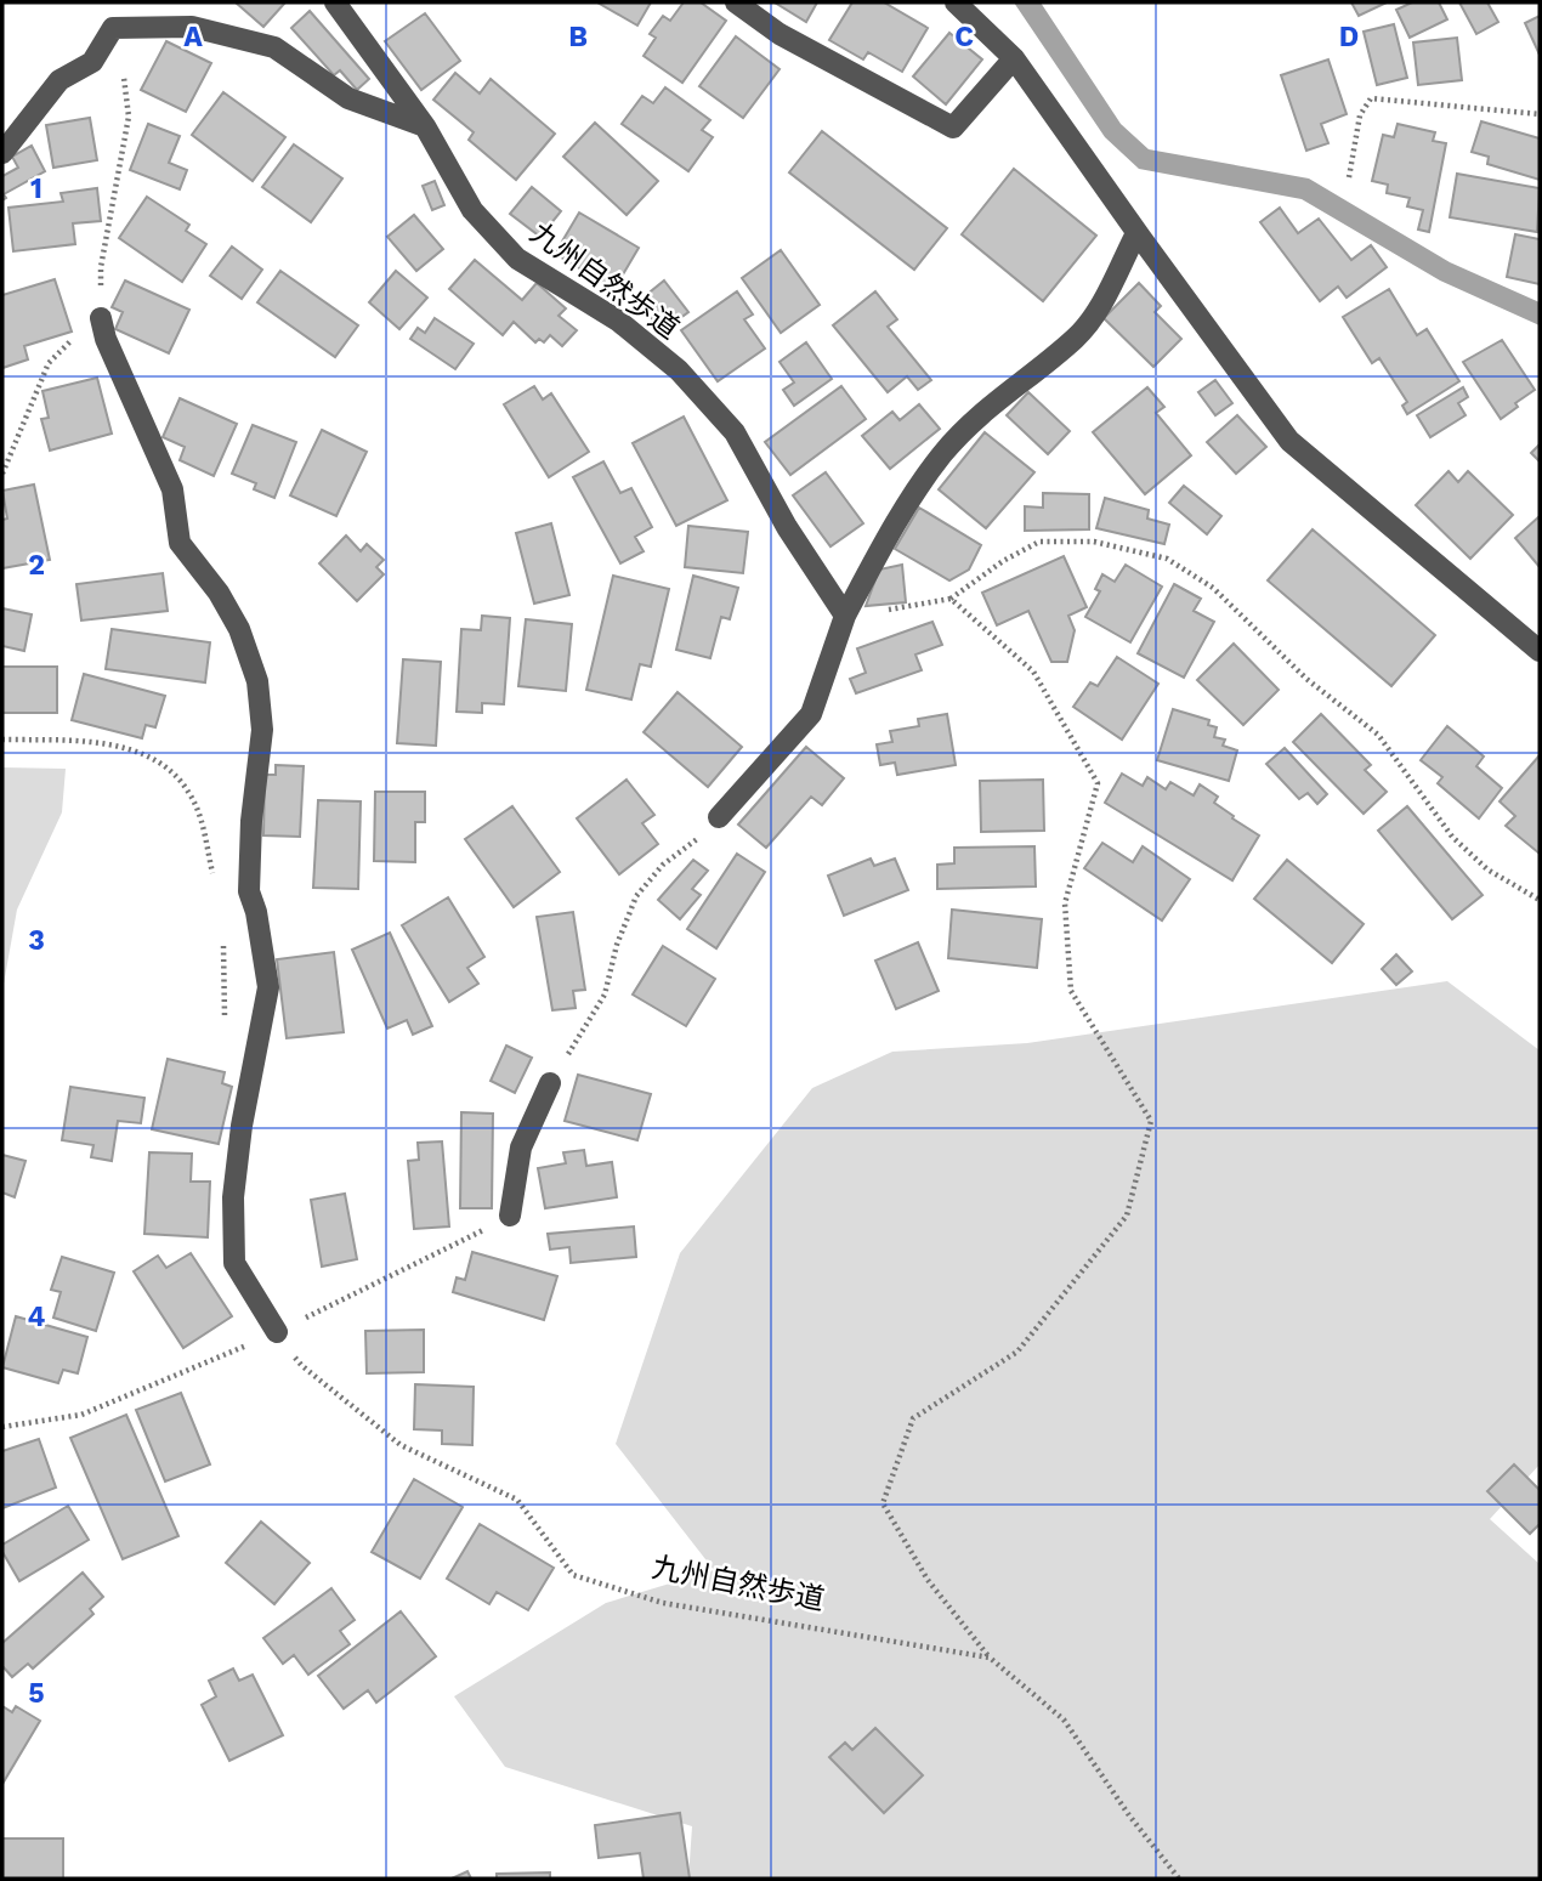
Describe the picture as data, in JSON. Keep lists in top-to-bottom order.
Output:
{
  "streets": {
    "street": ["九州自然歩道"]
  },
  "grid": {
    "columns": [
      "A",
      "B",
      "C",
      "D"
    ],
    "rows": [
      "1",
      "2",
      "3",
      "4",
      "5"
    ]
  }
}
